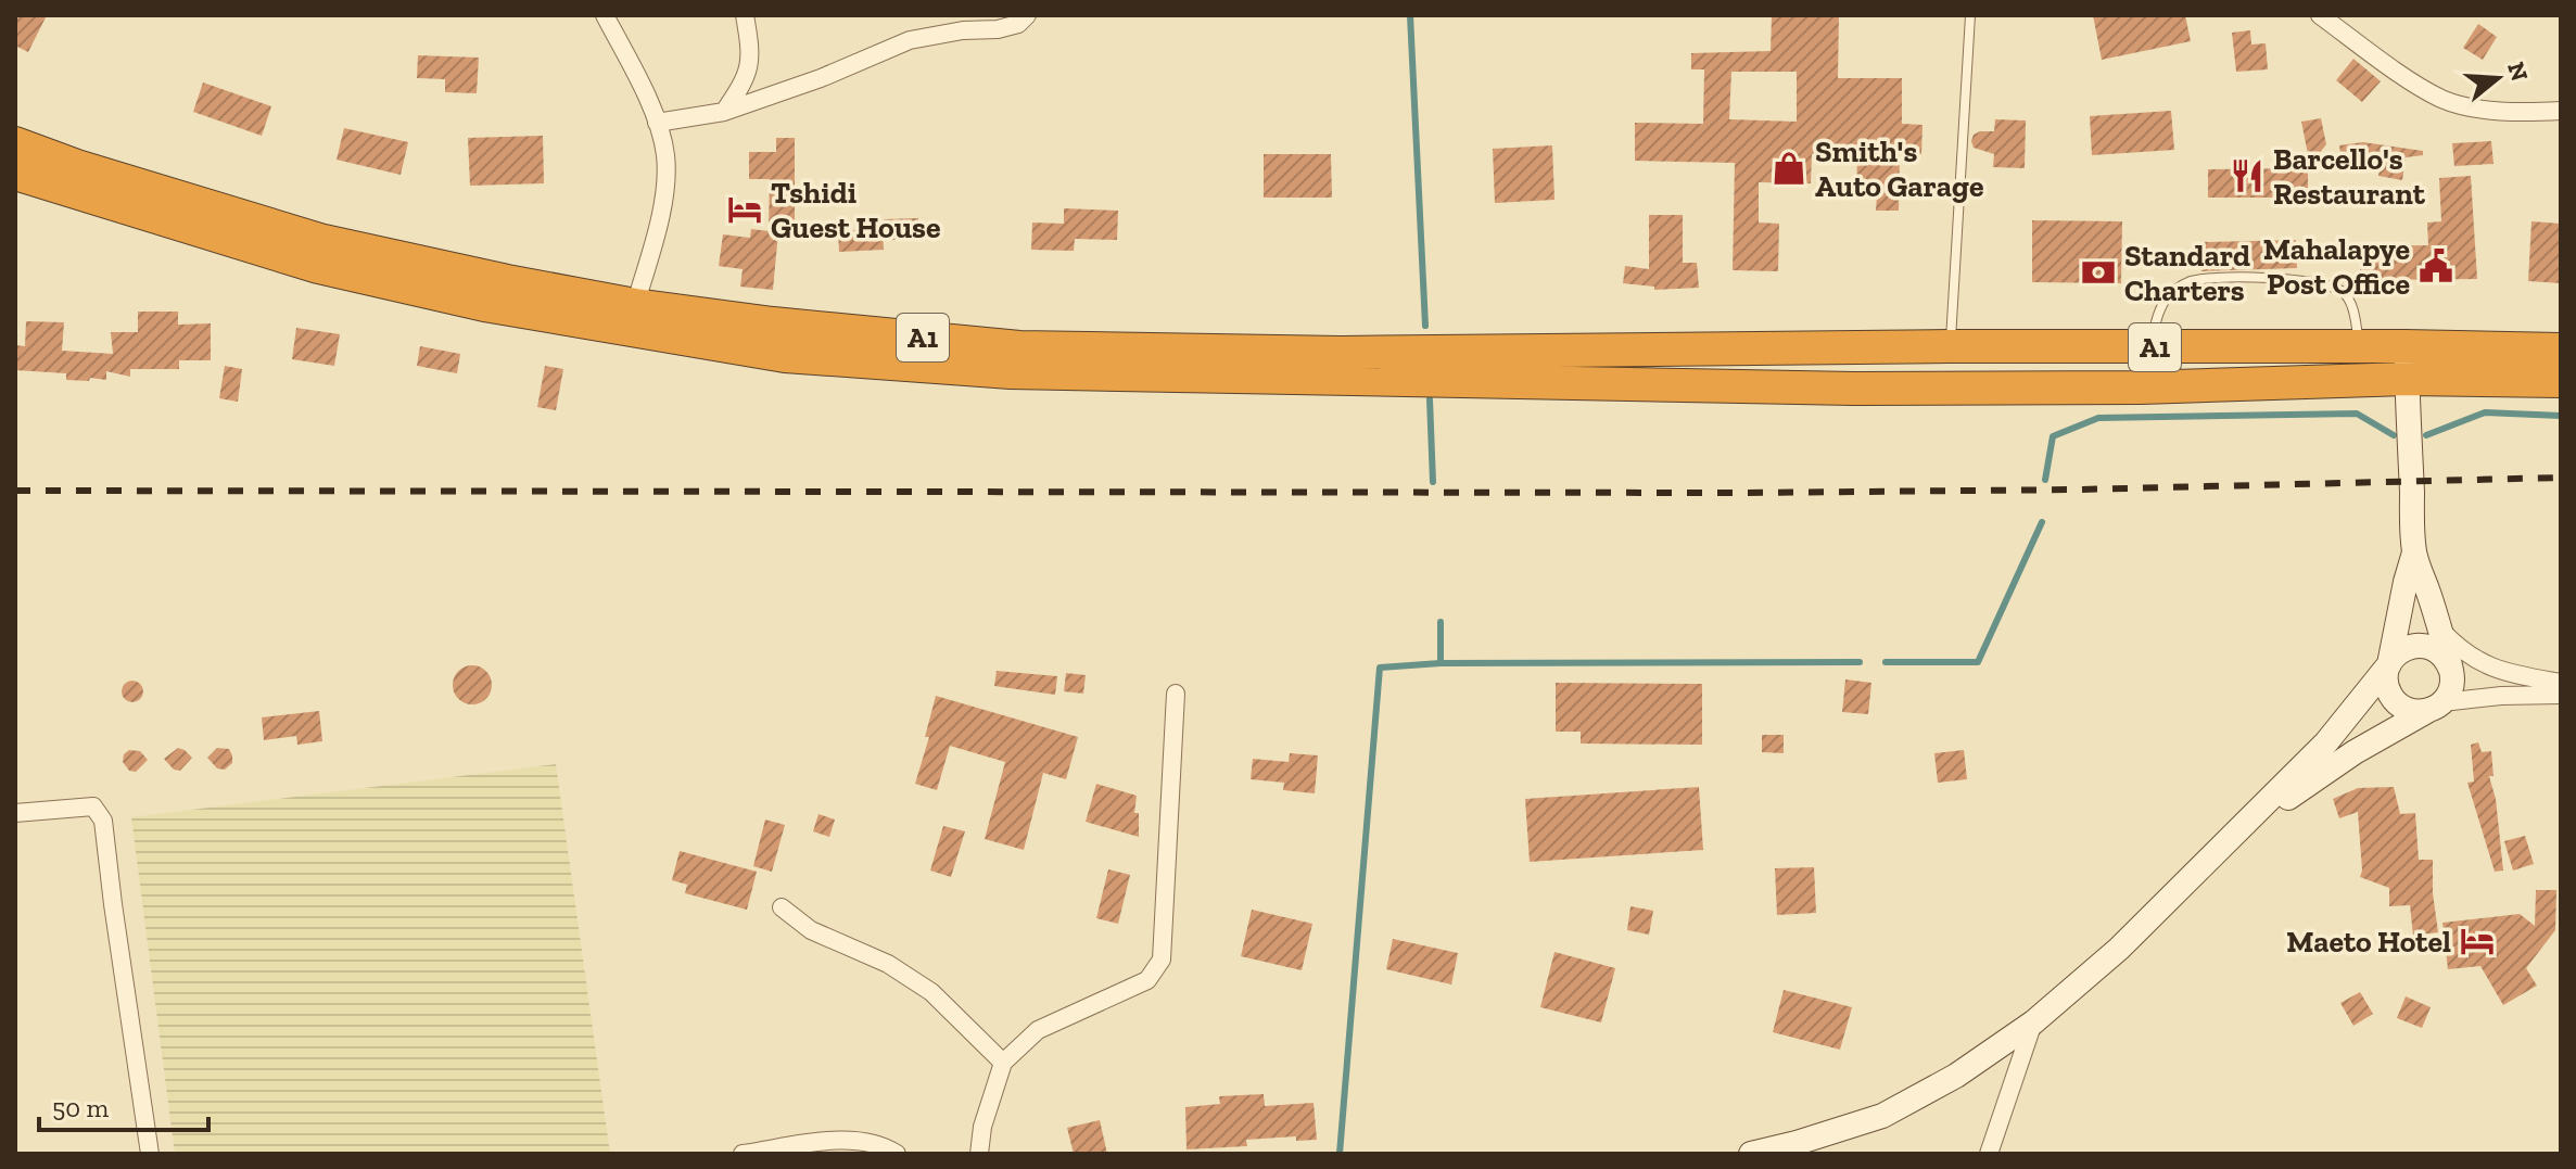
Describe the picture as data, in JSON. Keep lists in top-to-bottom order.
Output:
{
  "streets": {
    "highway": ["A1"]
  },
  "places": {
    "shop": ["Smith's Auto Garage"],
    "restaurant": ["Barcello's Restaurant"],
    "hotel": ["Tshidi Guest House", "Maeto Hotel"],
    "public building": ["Mahalapye Post Office"],
    "bank": ["Standard Charters"]
  },
  "scale_bar": "50 m",
  "north": "right"
}
